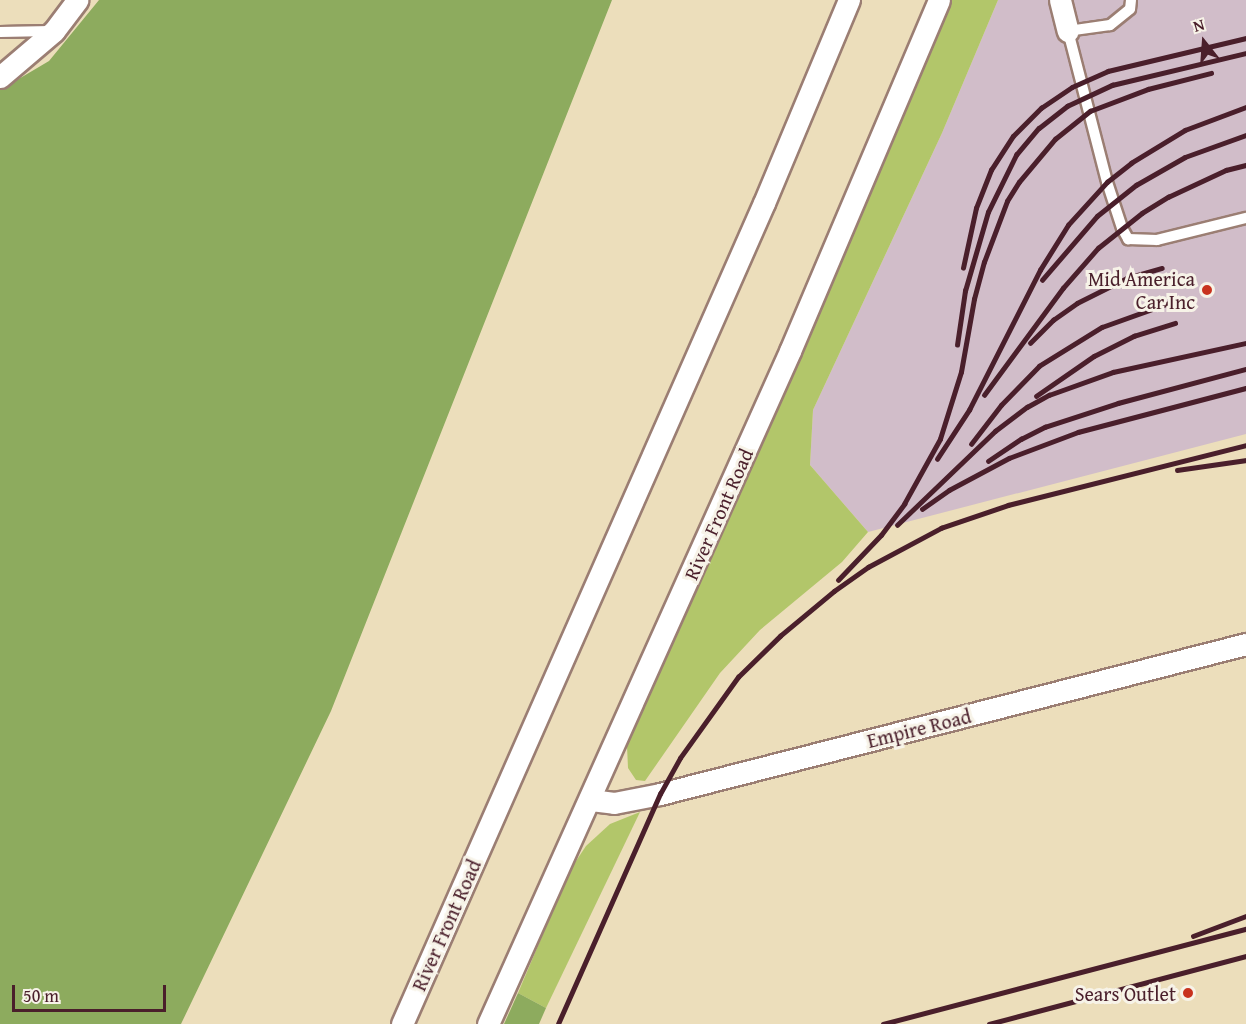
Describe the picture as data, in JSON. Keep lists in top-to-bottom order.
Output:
{
  "streets": {
    "street": ["River Front Road", "Empire Road"]
  },
  "crossings": [
    ["River Front Road", "Empire Road"]
  ],
  "places": ["Mid America Car Inc", "Sears Outlet"],
  "scale_bar": "50 m",
  "north": "top"
}
